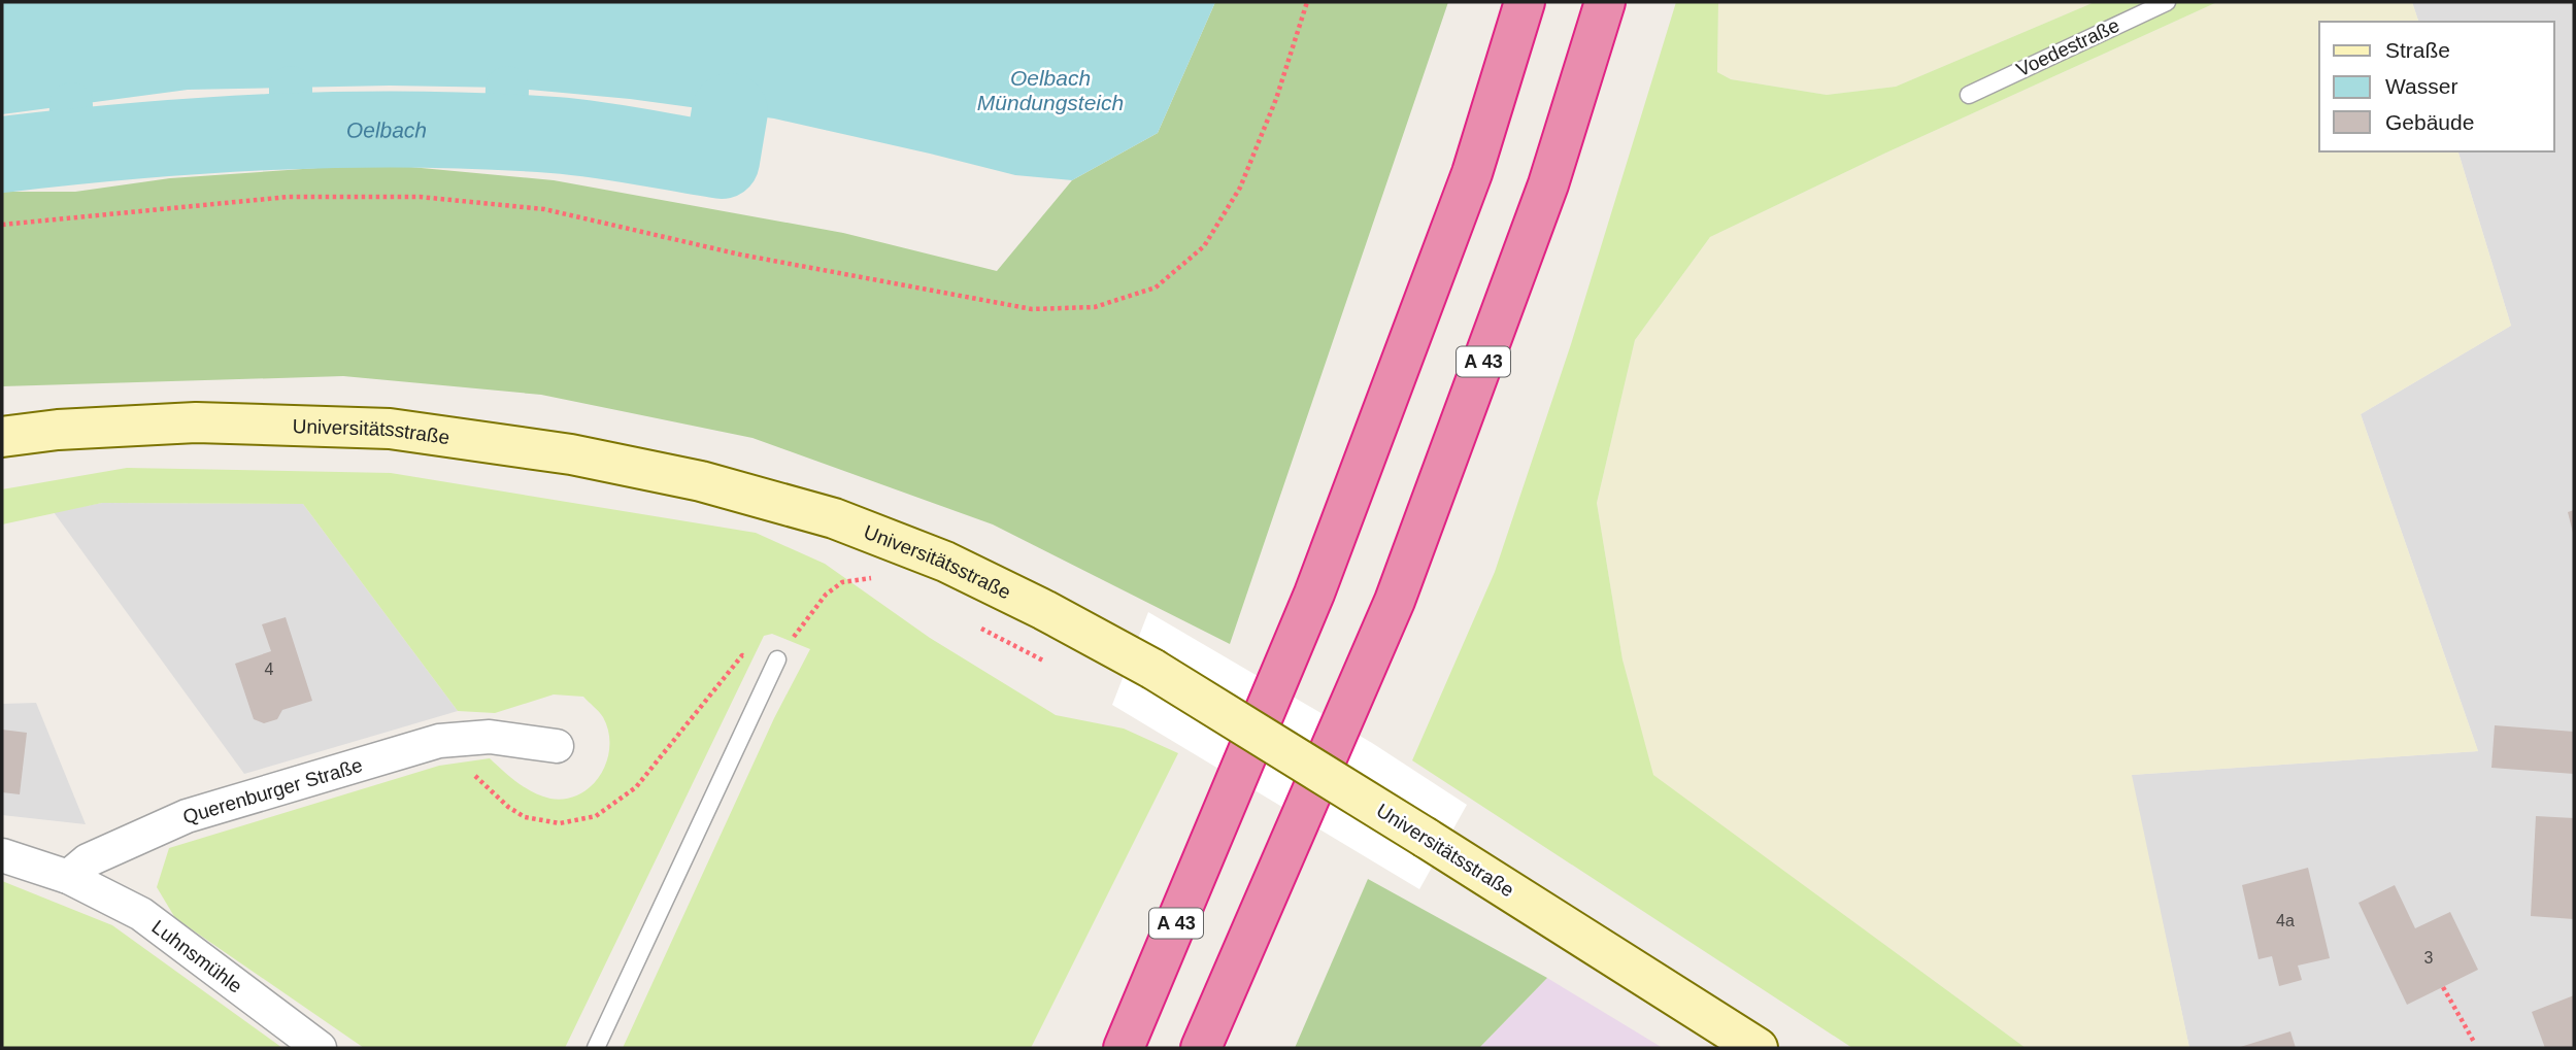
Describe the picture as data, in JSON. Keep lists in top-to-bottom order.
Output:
{
  "streets": {
    "highway": ["A 43"],
    "street": ["Universitätsstraße", "Querenburger Straße", "Luhnsmühle"],
    "lane": ["Voedestraße"]
  },
  "crossings": [
    ["Querenburger Straße", "Luhnsmühle"]
  ],
  "water": ["Oelbach Mündungsteich", "Oelbach"],
  "house_numbers": ["4", "4a", "3"],
  "legend": ["Straße", "Wasser", "Gebäude"]
}
